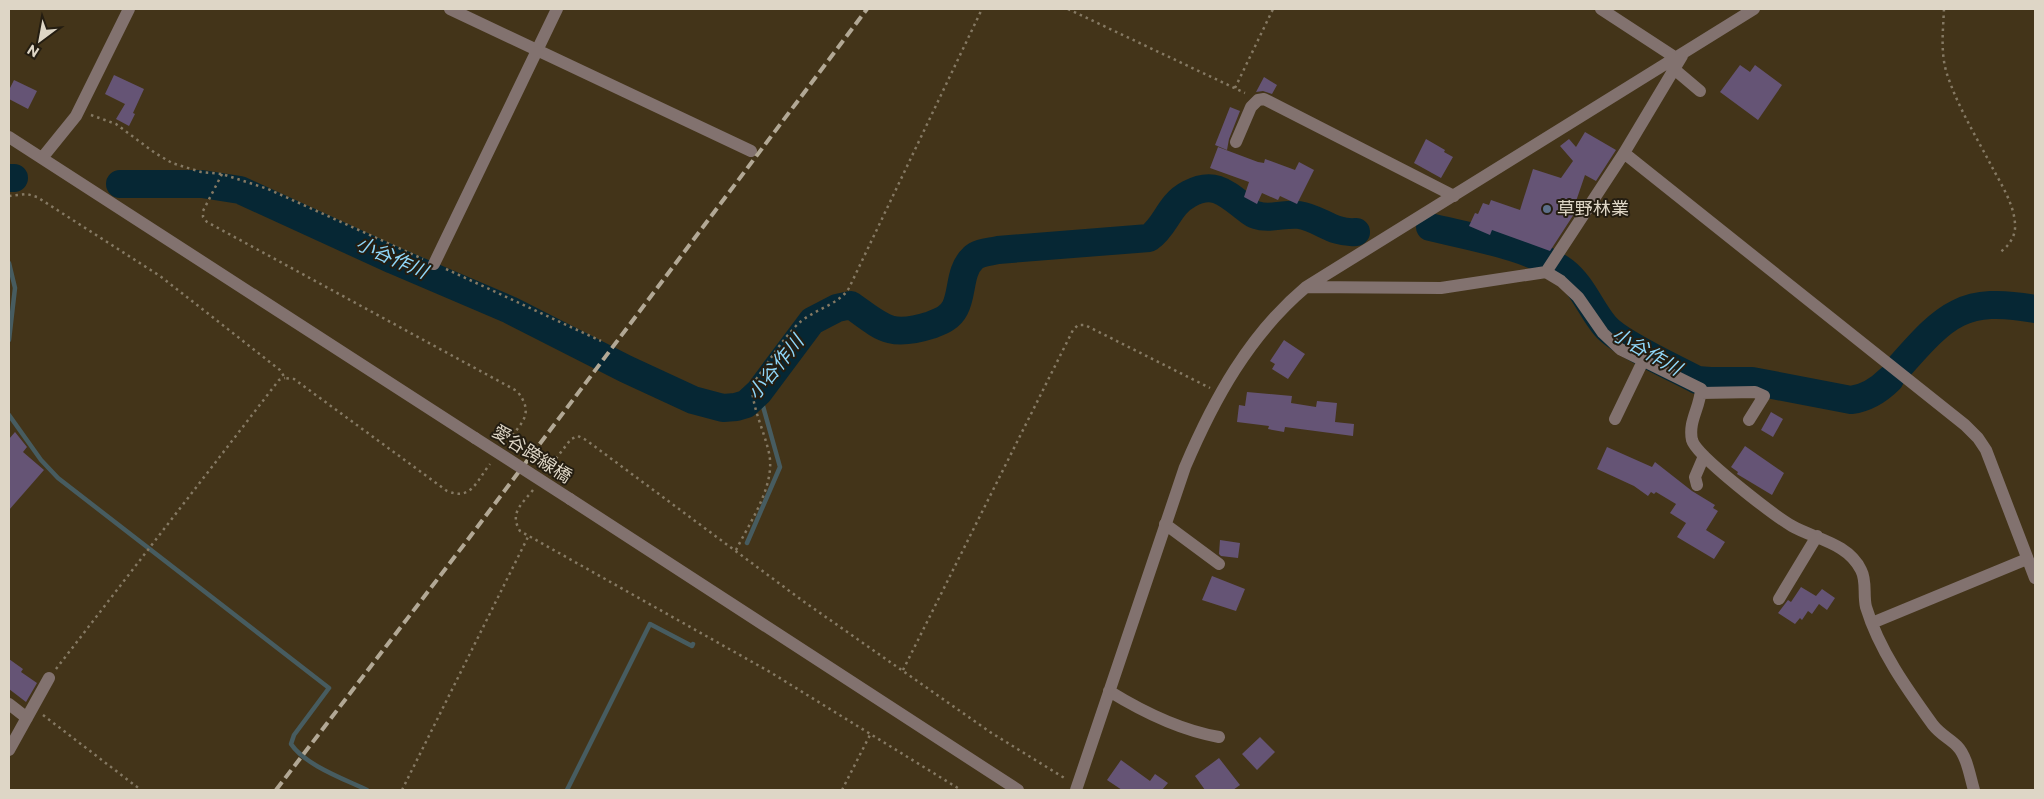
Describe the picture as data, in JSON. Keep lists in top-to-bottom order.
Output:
{
  "streets": {
    "street": ["愛谷跨線橋"]
  },
  "water": ["小谷作川"],
  "places": ["草野林業"],
  "north": "bottom left"
}
